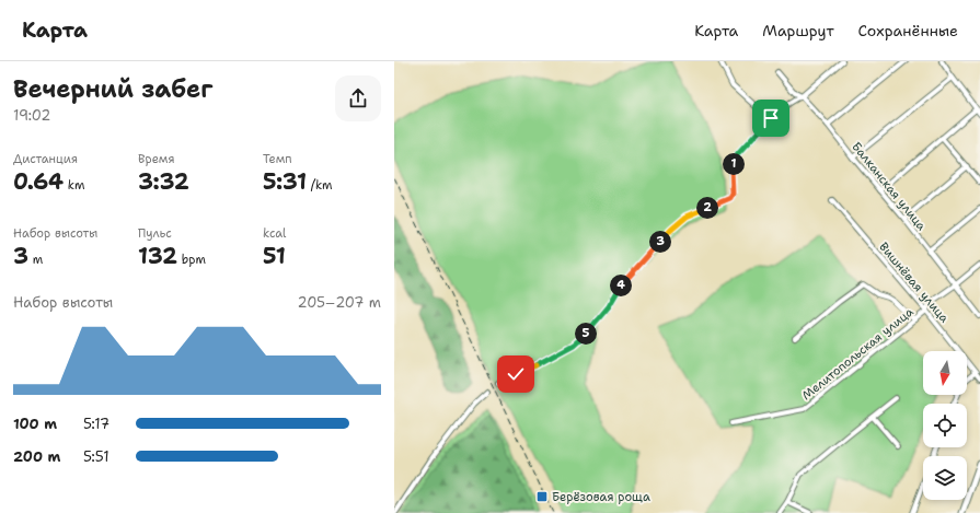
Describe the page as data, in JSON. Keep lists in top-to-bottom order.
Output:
{
  "streets": {
    "street": ["Балканская улица", "Вишнёвая улица", "Мелитопольская улица"]
  },
  "crossings": [
    ["Балканская улица", "Мелитопольская улица"],
    ["Вишнёвая улица", "Мелитопольская улица"]
  ],
  "places": {
    "transit": ["Берёзовая роща"]
  },
  "north": "bottom",
  "page": {
    "header": "Карта",
    "nav": ["Карта", "Маршрут", "Сохранённые"],
    "heading": ["Вечерний забег", "19:02"],
    "stats": [
      ["Дистанция", "0.64 km"],
      ["Время", "3:32"],
      ["Темп", "5:31 /km"],
      ["Набор высоты", "3 m"],
      ["Пульс", "132 bpm"],
      ["kcal", "51"]
    ],
    "pins": [
      "1",
      "2",
      "3",
      "4",
      "5"
    ],
    "chart": ["Набор высоты", "205–207 m"],
    "list": [
      {
        "name": "100 m",
        "note": "5:17"
      },
      {
        "name": "200 m",
        "note": "5:51"
      }
    ]
  }
}
